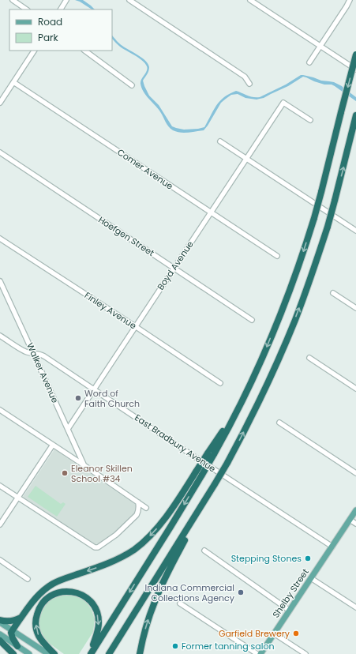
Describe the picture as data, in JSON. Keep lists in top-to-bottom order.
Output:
{
  "streets": {
    "main road": ["Shelby Street"],
    "street": [
      "Comer Avenue",
      "Hoefgen Street",
      "Boyd Avenue",
      "Finley Avenue",
      "Walker Avenue",
      "East Bradbury Avenue"
    ]
  },
  "crossings": [
    ["Comer Avenue", "Boyd Avenue"],
    ["Hoefgen Street", "Boyd Avenue"],
    ["Boyd Avenue", "Finley Avenue"],
    ["Boyd Avenue", "Walker Avenue"],
    ["Boyd Avenue", "East Bradbury Avenue"],
    ["Walker Avenue", "East Bradbury Avenue"],
    ["East Bradbury Avenue", "Shelby Street"]
  ],
  "places": [
    "Word of Faith Church",
    "Eleanor Skillen School #34",
    "Stepping Stones",
    "Indiana Commercial Collections Agency",
    "Garfield Brewery",
    "Former tanning salon"
  ],
  "legend": ["Road", "Park"]
}
